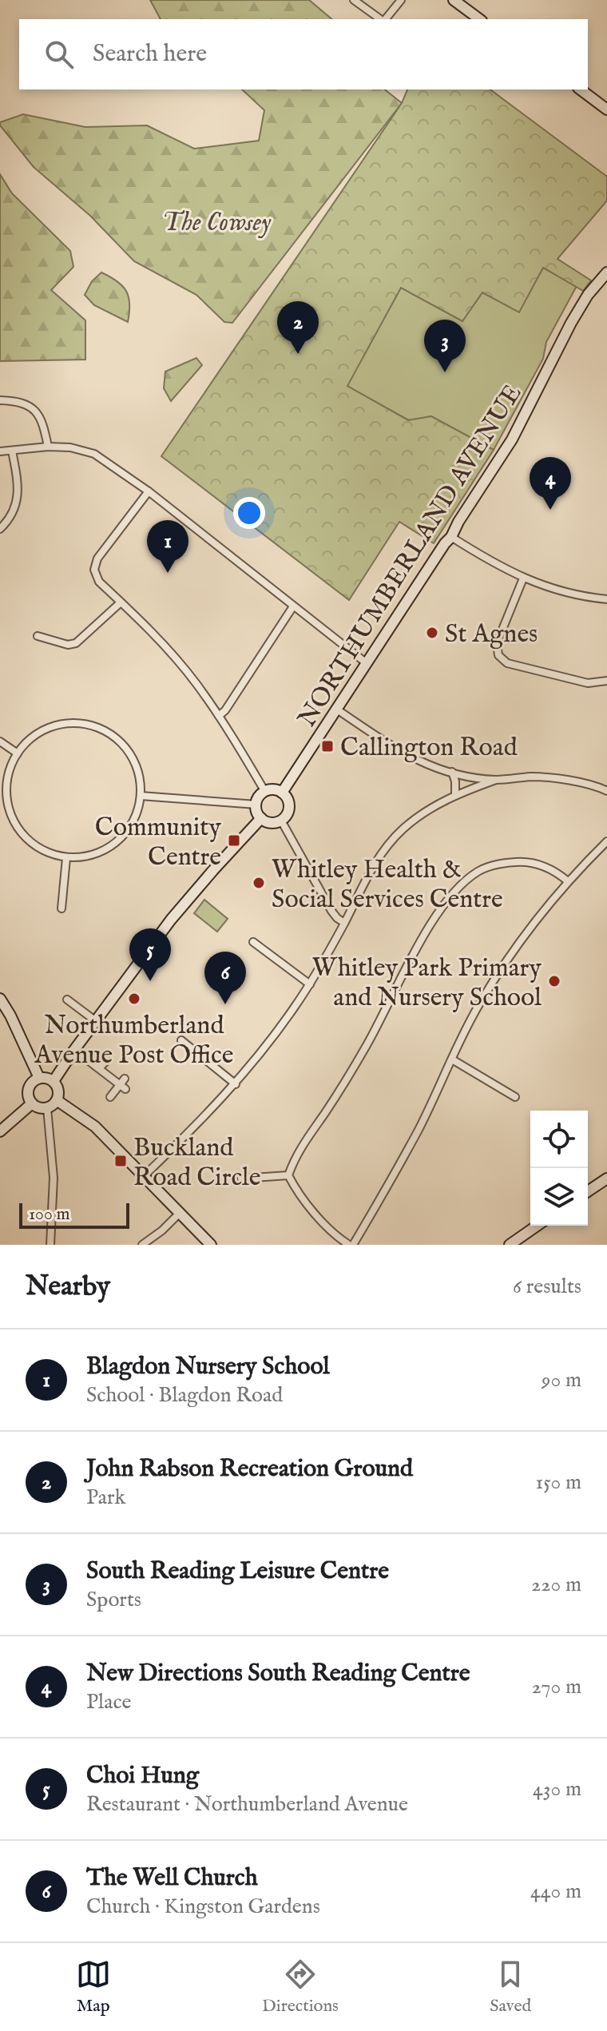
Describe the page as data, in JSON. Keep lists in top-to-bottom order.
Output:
{
  "streets": {
    "street": ["NORTHUMBERLAND AVENUE"]
  },
  "parks": ["The Cowsey"],
  "places": {
    "other": [
      "St Agnes",
      "Whitley Health & Social Services Centre",
      "Whitley Park Primary and Nursery School",
      "Northumberland Avenue Post Office"
    ],
    "transit": ["Callington Road", "Community Centre", "Buckland Road Circle"]
  },
  "scale_bar": "100 m",
  "page": {
    "search": "Search here",
    "pins": [
      "2",
      "3",
      "4",
      "1",
      "5",
      "6"
    ],
    "scale": "100 m",
    "heading": ["Nearby", "6 results"],
    "list": [
      {
        "mark": "1",
        "name": "Blagdon Nursery School",
        "note": "School · Blagdon Road",
        "value": "90 m"
      },
      {
        "mark": "2",
        "name": "John Rabson Recreation Ground",
        "note": "Park",
        "value": "150 m"
      },
      {
        "mark": "3",
        "name": "South Reading Leisure Centre",
        "note": "Sports",
        "value": "220 m"
      },
      {
        "mark": "4",
        "name": "New Directions South Reading Centre",
        "note": "Place",
        "value": "270 m"
      },
      {
        "mark": "5",
        "name": "Choi Hung",
        "note": "Restaurant · Northumberland Avenue",
        "value": "430 m"
      },
      {
        "mark": "6",
        "name": "The Well Church",
        "note": "Church · Kingston Gardens",
        "value": "440 m"
      }
    ],
    "nav": ["Map", "Directions", "Saved"]
  }
}
